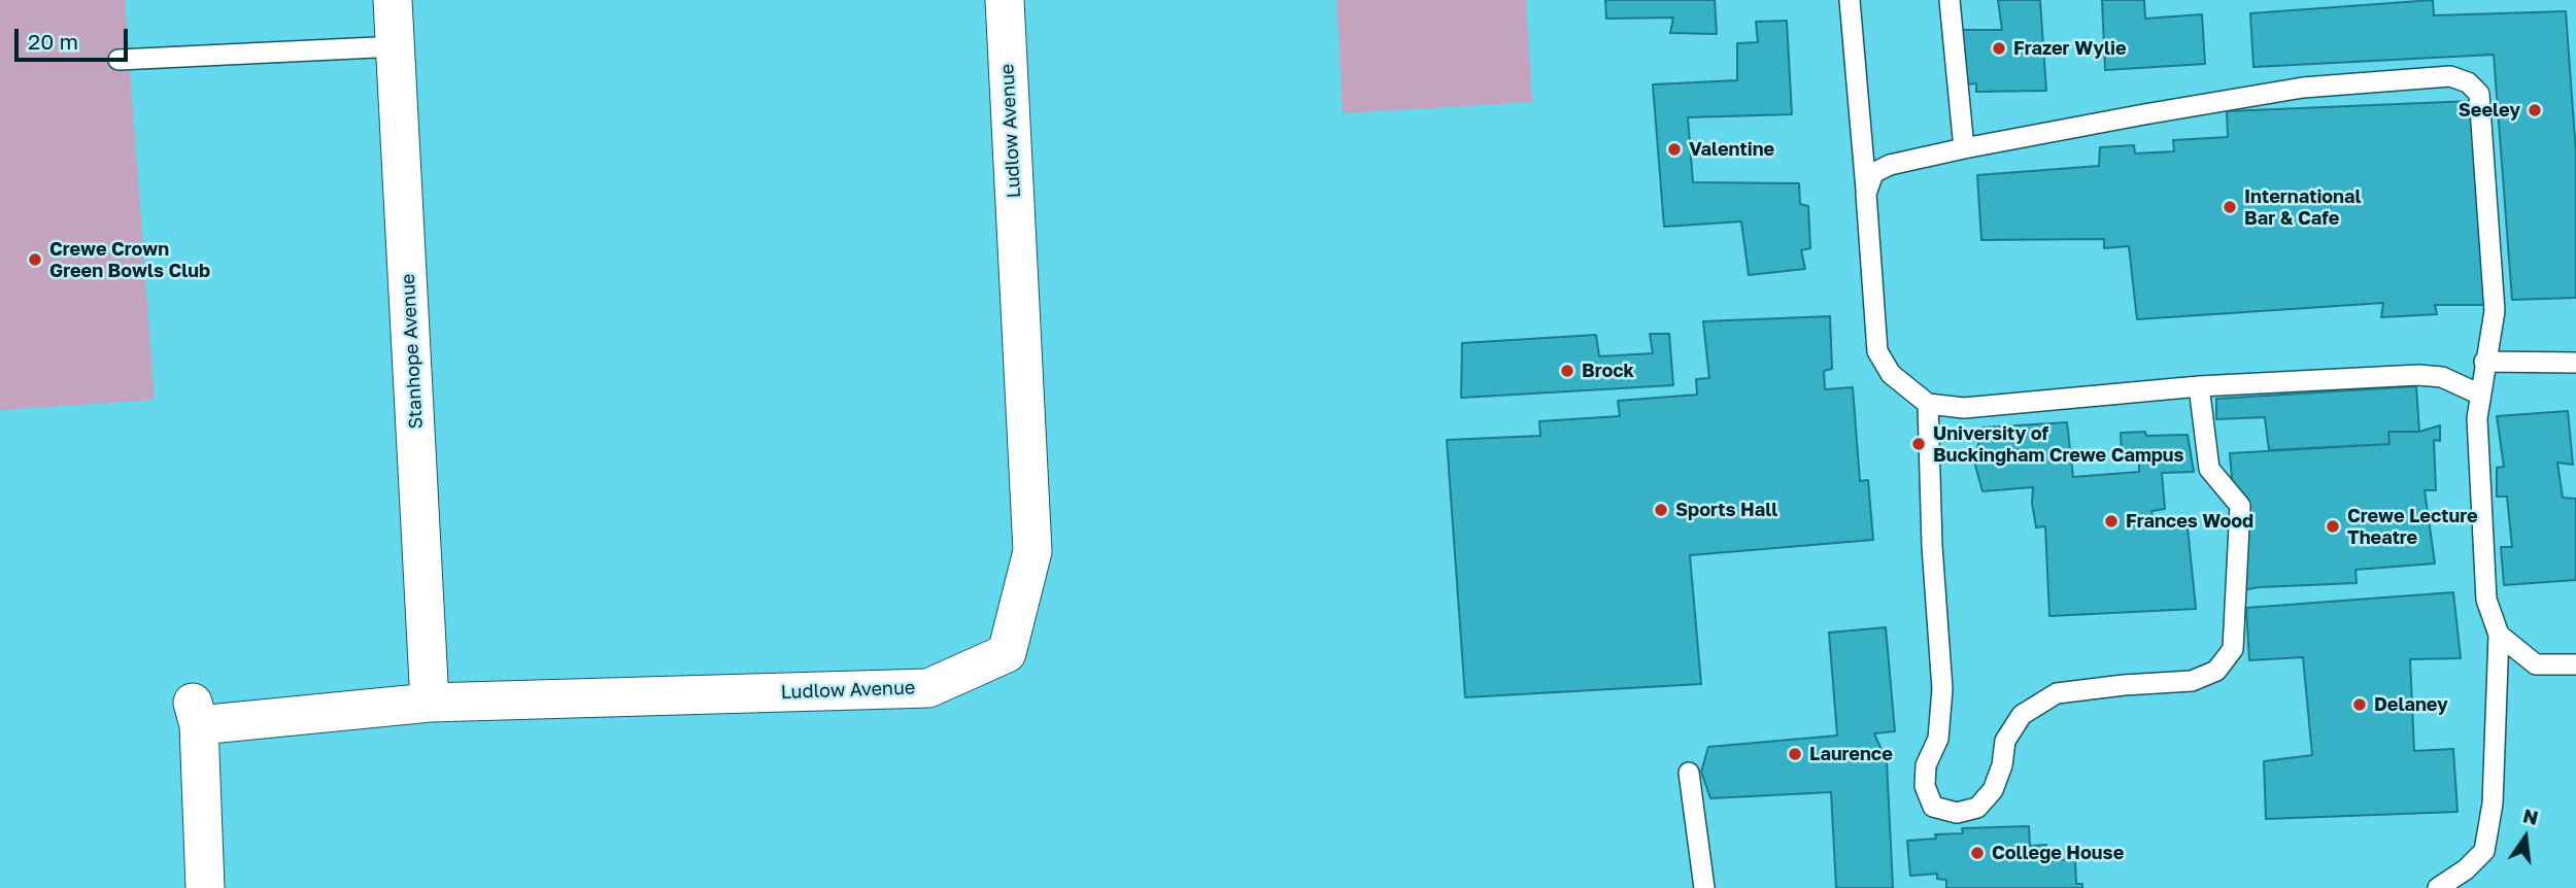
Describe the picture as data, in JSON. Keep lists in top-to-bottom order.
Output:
{
  "streets": {
    "street": ["Ludlow Avenue", "Stanhope Avenue"]
  },
  "crossings": [
    ["Ludlow Avenue", "Stanhope Avenue"]
  ],
  "places": [
    "Frazer Wylie",
    "Seeley",
    "Valentine",
    "International Bar & Cafe",
    "Crewe Crown Green Bowls Club",
    "Brock",
    "University of Buckingham Crewe Campus",
    "Sports Hall",
    "Frances Wood",
    "Crewe Lecture Theatre",
    "Delaney",
    "Laurence",
    "College House"
  ],
  "scale_bar": "20 m",
  "north": "top"
}
